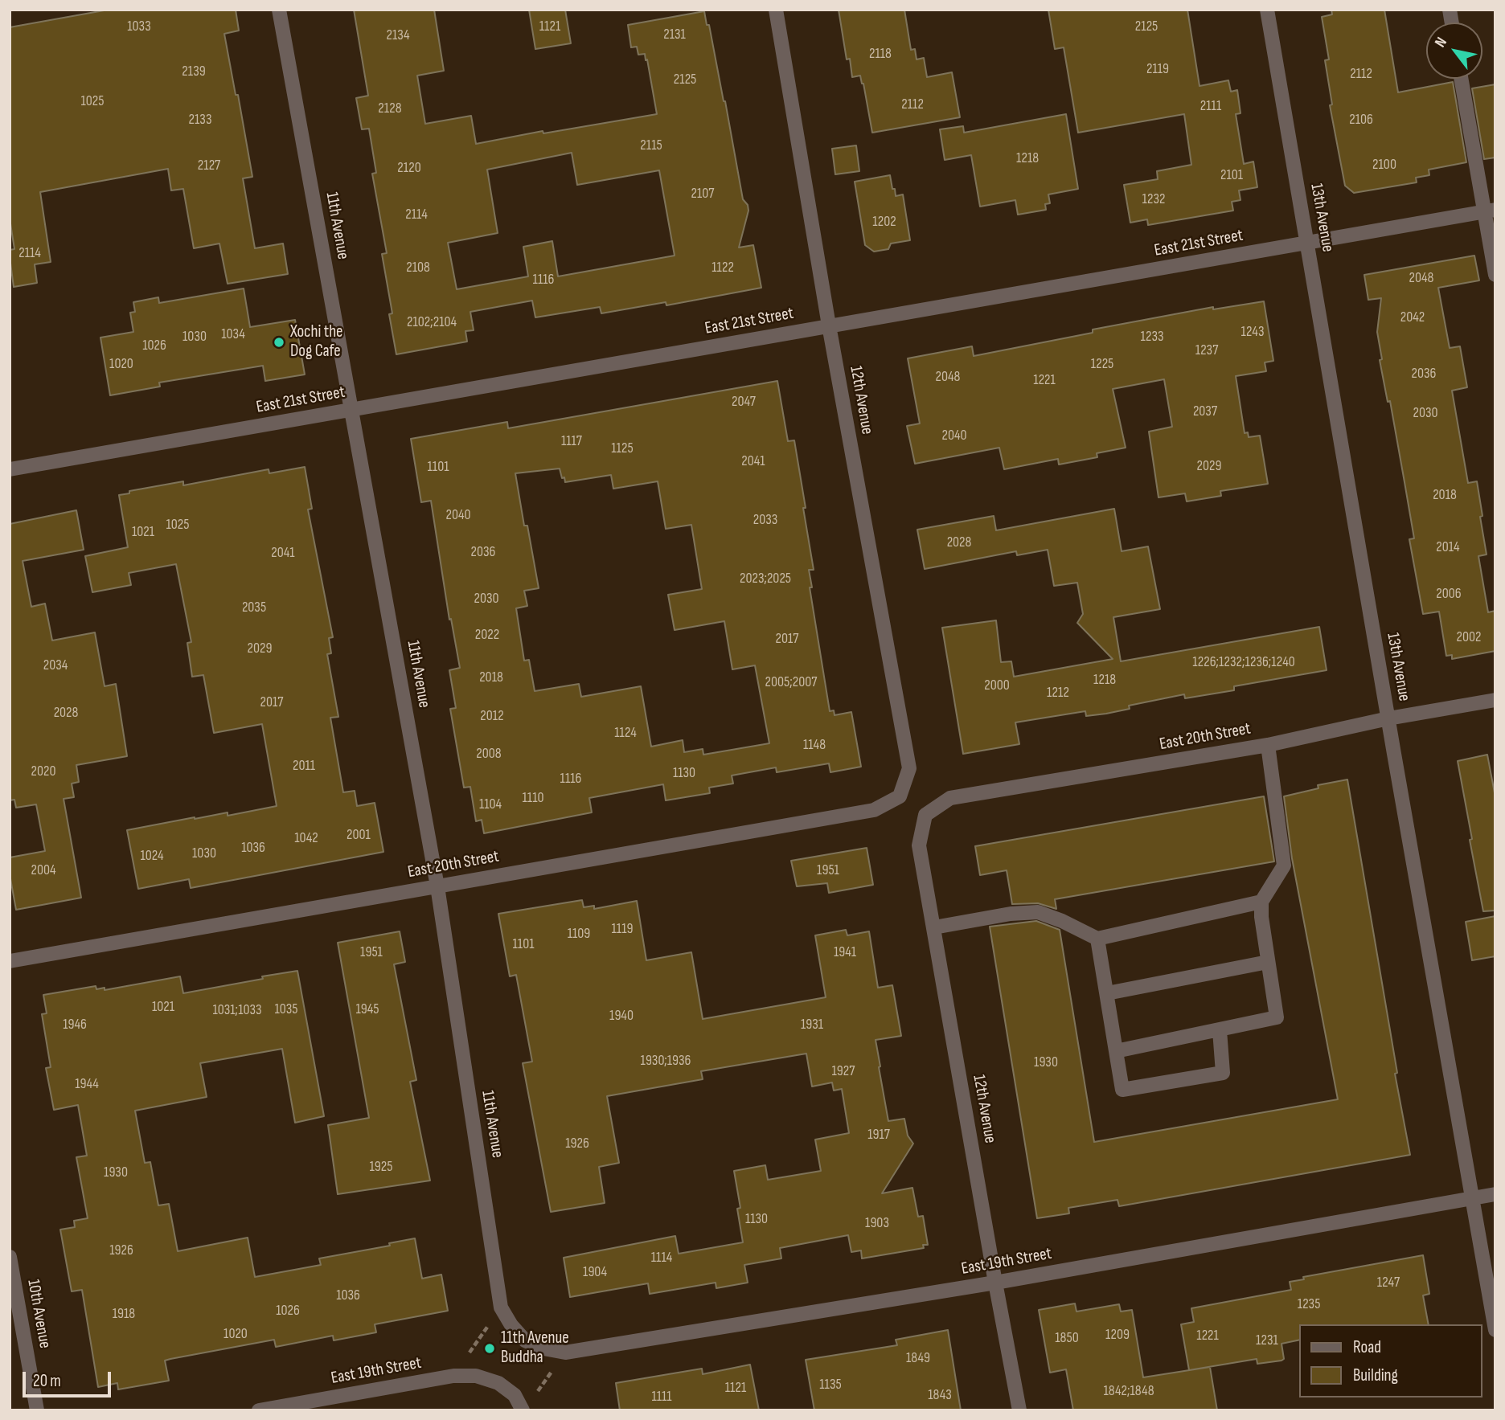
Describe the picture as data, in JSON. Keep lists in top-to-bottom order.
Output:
{
  "streets": {
    "street": [
      "13th Avenue",
      "11th Avenue",
      "East 21st Street",
      "12th Avenue",
      "East 20th Street",
      "East 19th Street",
      "10th Avenue"
    ]
  },
  "crossings": [
    ["13th Avenue", "East 21st Street"],
    ["13th Avenue", "East 20th Street"],
    ["13th Avenue", "East 19th Street"],
    ["11th Avenue", "East 21st Street"],
    ["11th Avenue", "East 20th Street"],
    ["11th Avenue", "East 19th Street"],
    ["East 21st Street", "12th Avenue"],
    ["12th Avenue", "East 20th Street"],
    ["12th Avenue", "East 19th Street"]
  ],
  "places": ["Xochi the Dog Cafe", "11th Avenue Buddha"],
  "house_numbers": [
    "1033",
    "1121",
    "2125",
    "2131",
    "2134",
    "2118",
    "2119",
    "2139",
    "2112",
    "2125",
    "1025",
    "2112",
    "2111",
    "2128",
    "2133",
    "2106",
    "2115",
    "1218",
    "2100",
    "2127",
    "2120",
    "2101",
    "2107",
    "1232",
    "2114",
    "1202",
    "2114",
    "2108",
    "1122",
    "2048",
    "1116",
    "2042",
    "2102;2104",
    "1243",
    "1034",
    "1030",
    "1233",
    "1026",
    "1237",
    "1020",
    "1225",
    "2036",
    "2048",
    "1221",
    "2047",
    "2037",
    "2030",
    "2040",
    "1117",
    "1125",
    "2041",
    "2029",
    "1101",
    "2018",
    "2040",
    "2033",
    "1025",
    "1021",
    "2028",
    "2014",
    "2036",
    "2041",
    "2023;2025",
    "2006",
    "2030",
    "2035",
    "2022",
    "2002",
    "2017",
    "2029",
    "1226;1232;1236;1240",
    "2034",
    "2018",
    "1218",
    "2005;2007",
    "2000",
    "1212",
    "2017",
    "2028",
    "2012",
    "1124",
    "1148",
    "2008",
    "2011",
    "2020",
    "1130",
    "1116",
    "1110",
    "1104",
    "2001",
    "1042",
    "1036",
    "1030",
    "1024",
    "2004",
    "1951",
    "1119",
    "1109",
    "1101",
    "1951",
    "1941",
    "1021",
    "1035",
    "1945",
    "1031;1033",
    "1940",
    "1946",
    "1931",
    "1930;1936",
    "1930",
    "1927",
    "1944",
    "1917",
    "1926",
    "1925",
    "1930",
    "1130",
    "1903",
    "1926",
    "1114",
    "1904",
    "1247",
    "1036",
    "1235",
    "1026",
    "1918",
    "1020",
    "1209",
    "1221",
    "1850",
    "1231",
    "1849",
    "1135",
    "1121",
    "1842;1848",
    "1843",
    "1111"
  ],
  "legend": ["Road", "Building"],
  "scale_bar": "20 m",
  "north": "top left"
}
